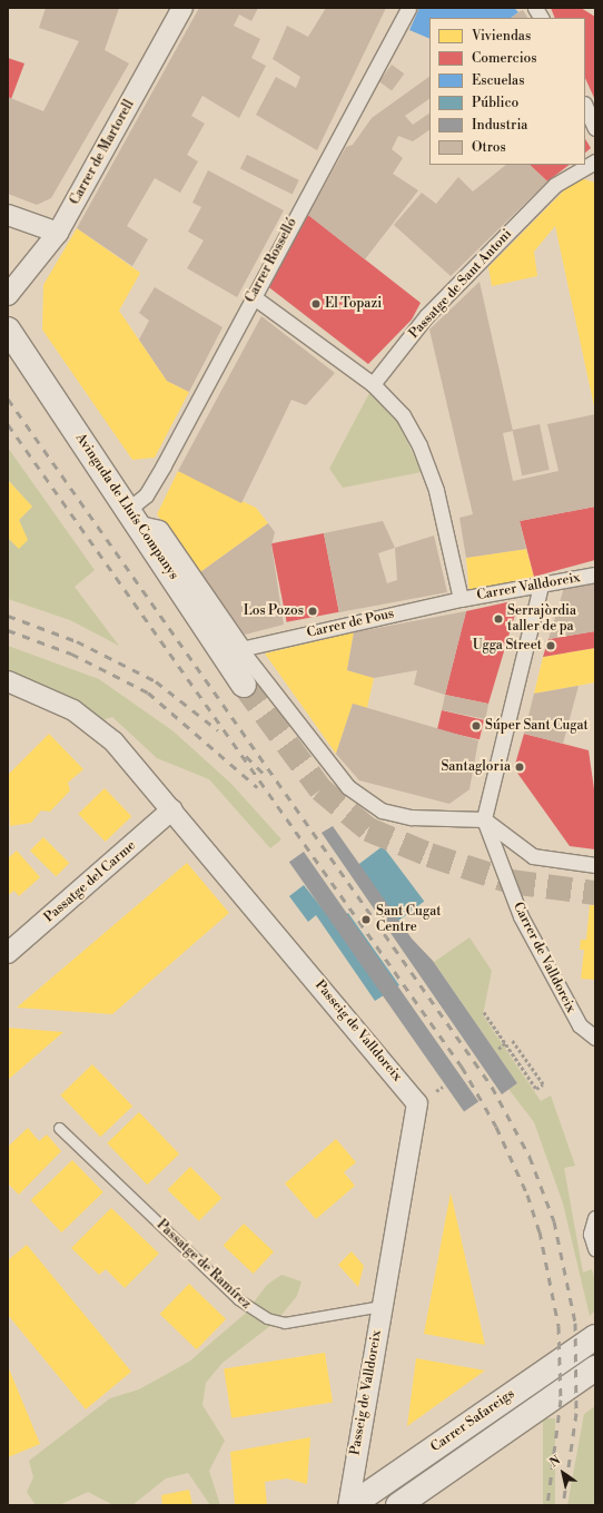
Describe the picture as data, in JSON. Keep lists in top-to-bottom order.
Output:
{
  "streets": {
    "street": [
      "Carrer de Martorell",
      "Carrer Rosselló",
      "Passatge de Sant Antoni",
      "Avinguda de Lluís Companys",
      "Carrer Valldoreix",
      "Carrer de Pous",
      "Passatge del Carme",
      "Carrer de Valldoreix",
      "Passeig de Valldoreix",
      "Carrer Safareigs"
    ],
    "lane": ["Passatge de Ramírez"]
  },
  "crossings": [
    ["Carrer Rosselló", "Avinguda de Lluís Companys"],
    ["Carrer Valldoreix", "Carrer de Pous"],
    ["Passatge del Carme", "Passeig de Valldoreix"],
    ["Passeig de Valldoreix", "Passatge de Ramírez"],
    ["Passeig de Valldoreix", "Carrer Safareigs"]
  ],
  "places": [
    "El Topazi",
    "Los Pozos",
    "Serrajòrdia taller de pa",
    "Ugga Street",
    "Súper Sant Cugat",
    "Santagloria",
    "Sant Cugat Centre"
  ],
  "legend": [
    "Viviendas",
    "Comercios",
    "Escuelas",
    "Público",
    "Industria",
    "Otros"
  ],
  "north": "top left"
}
